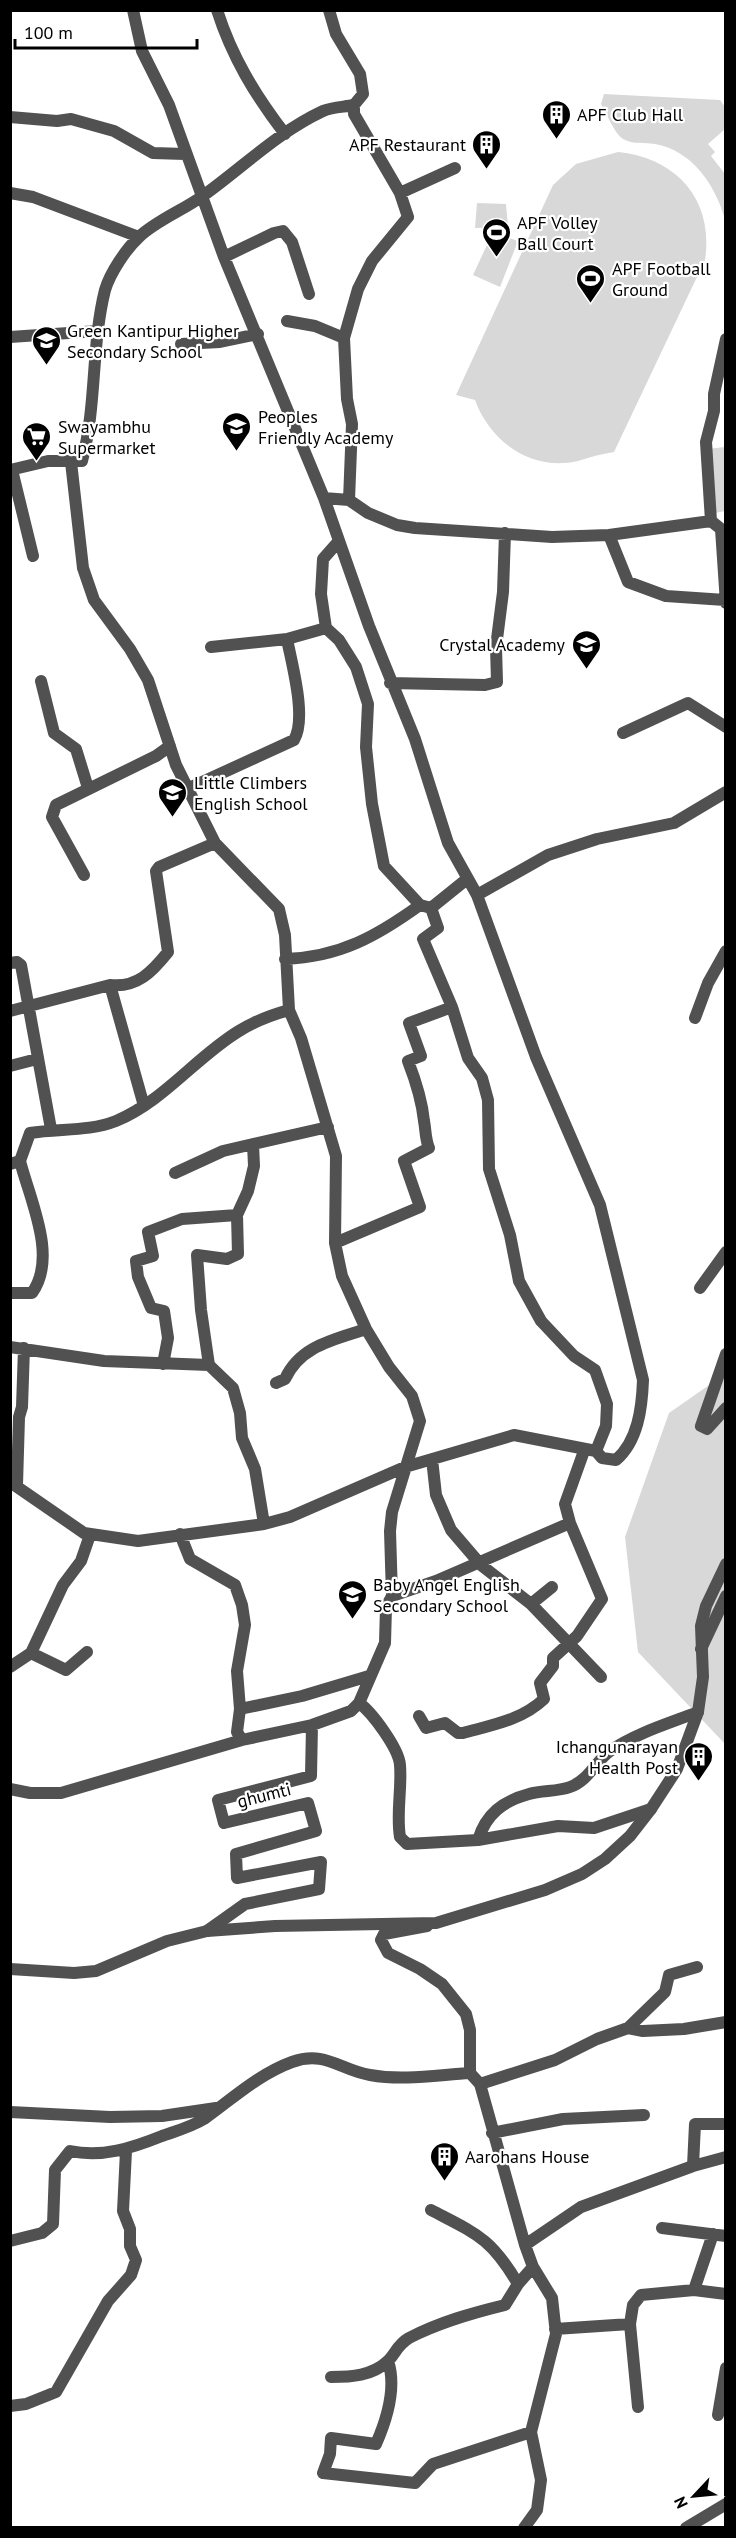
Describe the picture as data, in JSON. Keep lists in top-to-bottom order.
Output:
{
  "streets": {
    "street": ["ghumti"]
  },
  "places": {
    "building": [
      "APF Club Hall",
      "APF Restaurant",
      "Ichangunarayan Health Post",
      "Aarohans House"
    ],
    "sports": ["APF Volley Ball Court", "APF Football Ground"],
    "school or university": [
      "Green Kantipur Higher Secondary School",
      "Peoples Friendly Academy",
      "Crystal Academy",
      "Little Climbers English School",
      "Baby Angel English Secondary School"
    ],
    "supermarket": ["Swayambhu Supermarket"]
  },
  "scale_bar": "100 m",
  "north": "bottom left"
}
